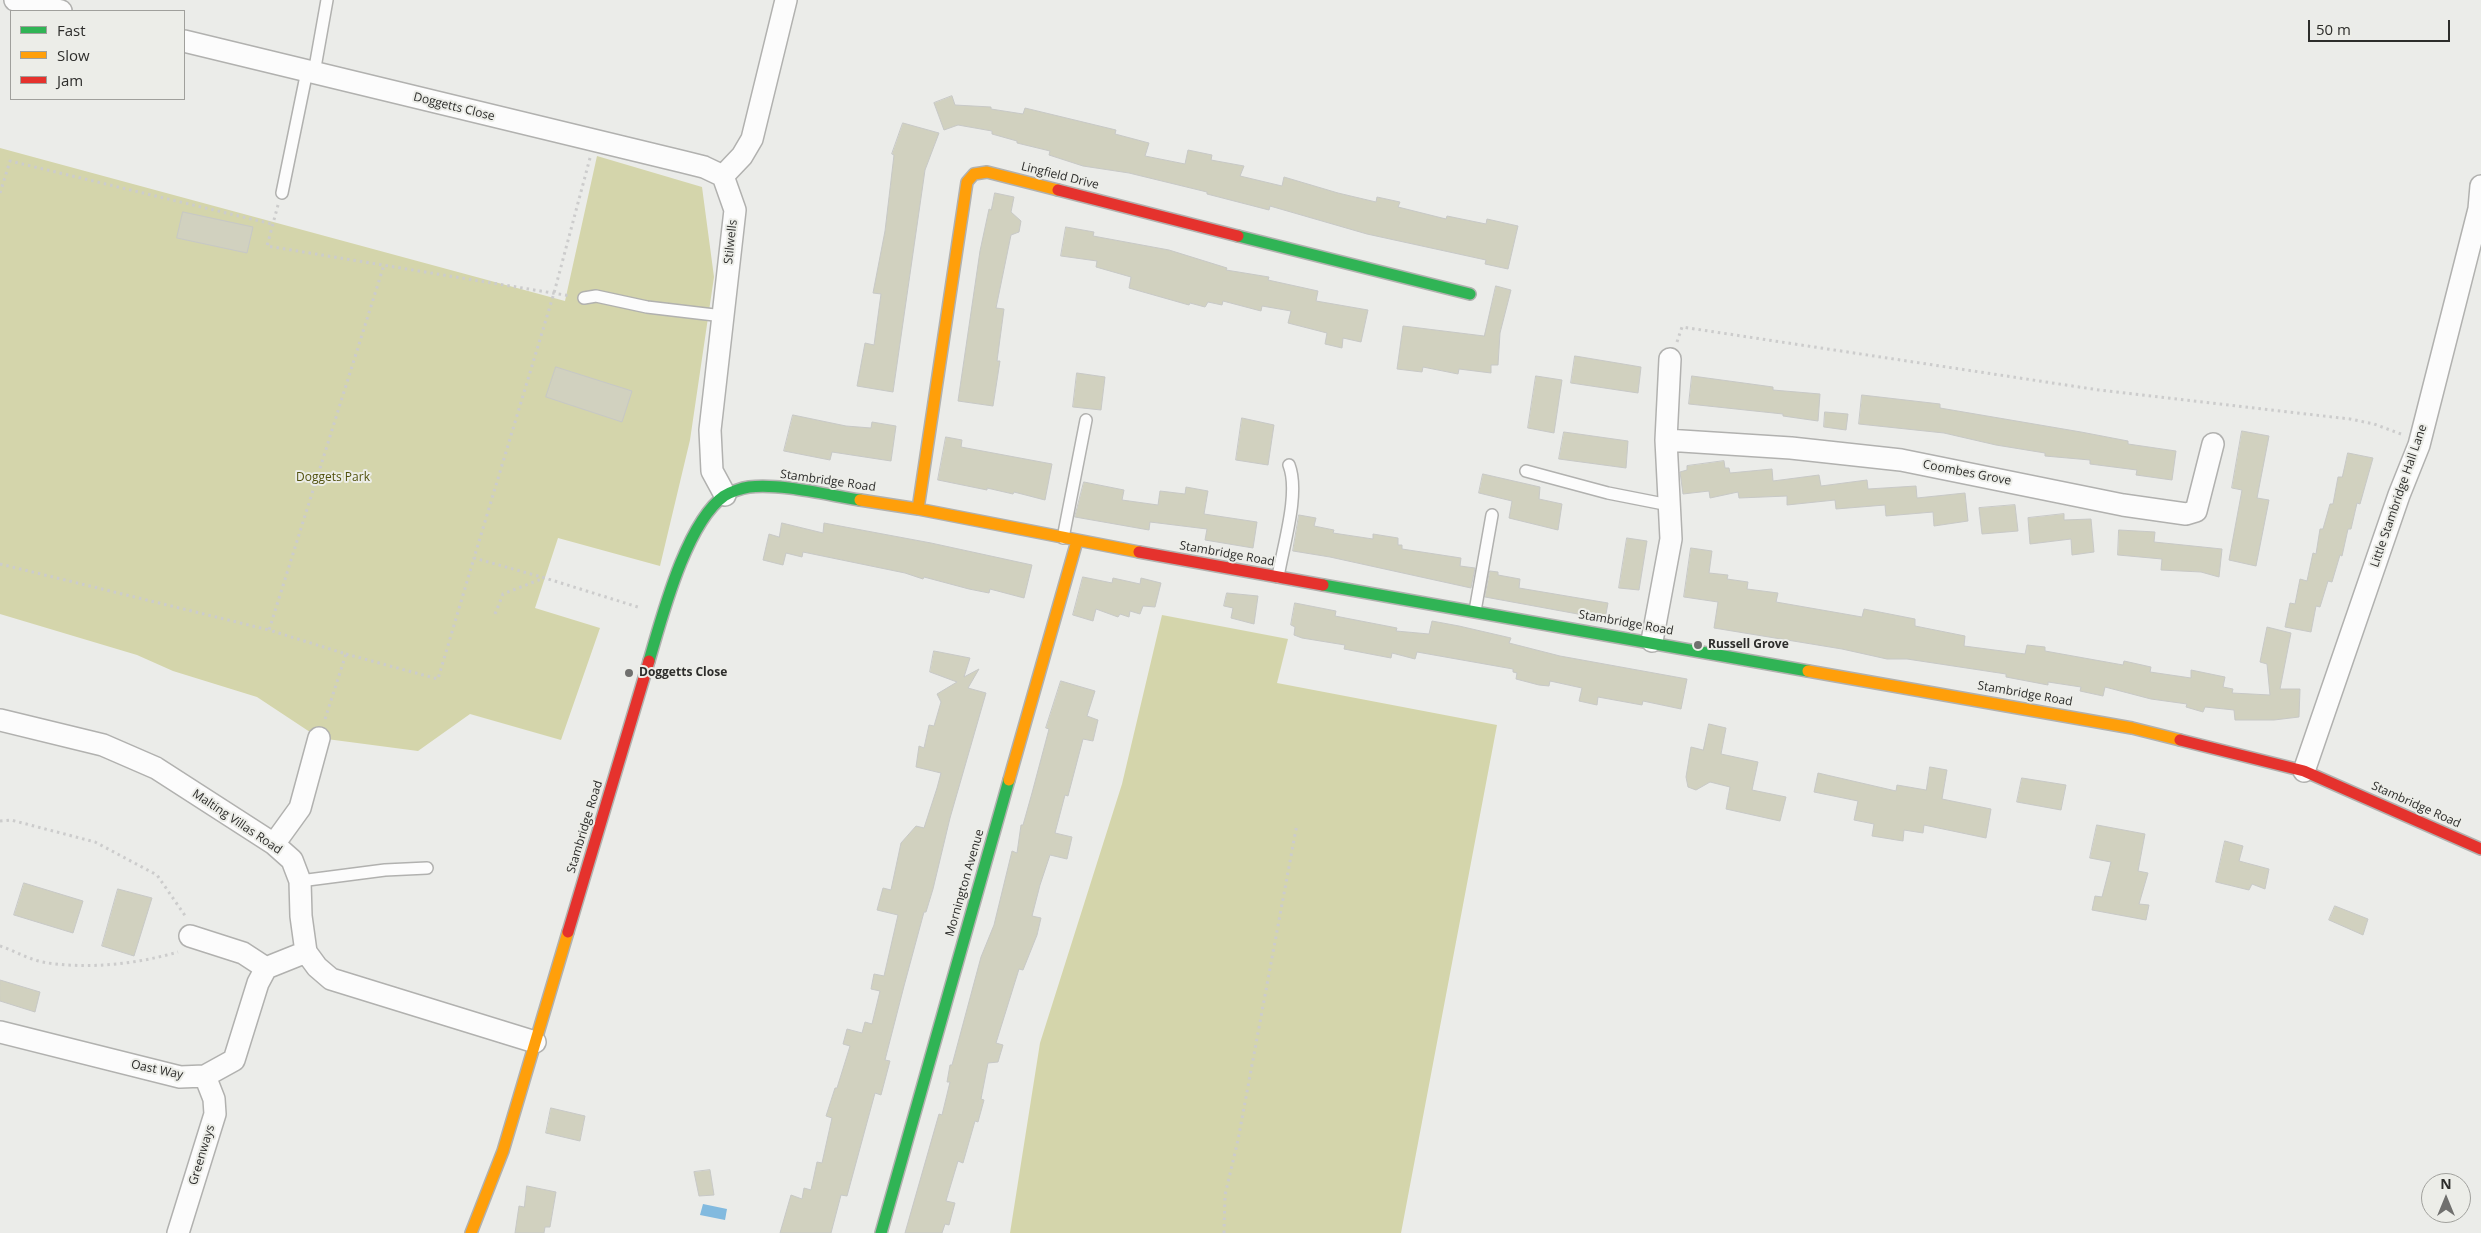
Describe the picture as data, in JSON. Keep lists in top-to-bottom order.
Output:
{
  "streets": {
    "street": [
      "Doggetts Close",
      "Lingfield Drive",
      "Stilwells",
      "Coombes Grove",
      "Stambridge Road",
      "Little Stambridge Hall Lane",
      "Malting Villas Road",
      "Mornington Avenue",
      "Oast Way",
      "Greenways"
    ]
  },
  "crossings": [
    ["Doggetts Close", "Stilwells"],
    ["Lingfield Drive", "Stambridge Road"],
    ["Stilwells", "Stambridge Road"],
    ["Stambridge Road", "Little Stambridge Hall Lane"],
    ["Stambridge Road", "Mornington Avenue"],
    ["Oast Way", "Greenways"]
  ],
  "parks": ["Doggets Park"],
  "places": ["Russell Grove", "Doggetts Close"],
  "legend": ["Fast", "Slow", "Jam"],
  "scale_bar": "50 m",
  "north": "top"
}
